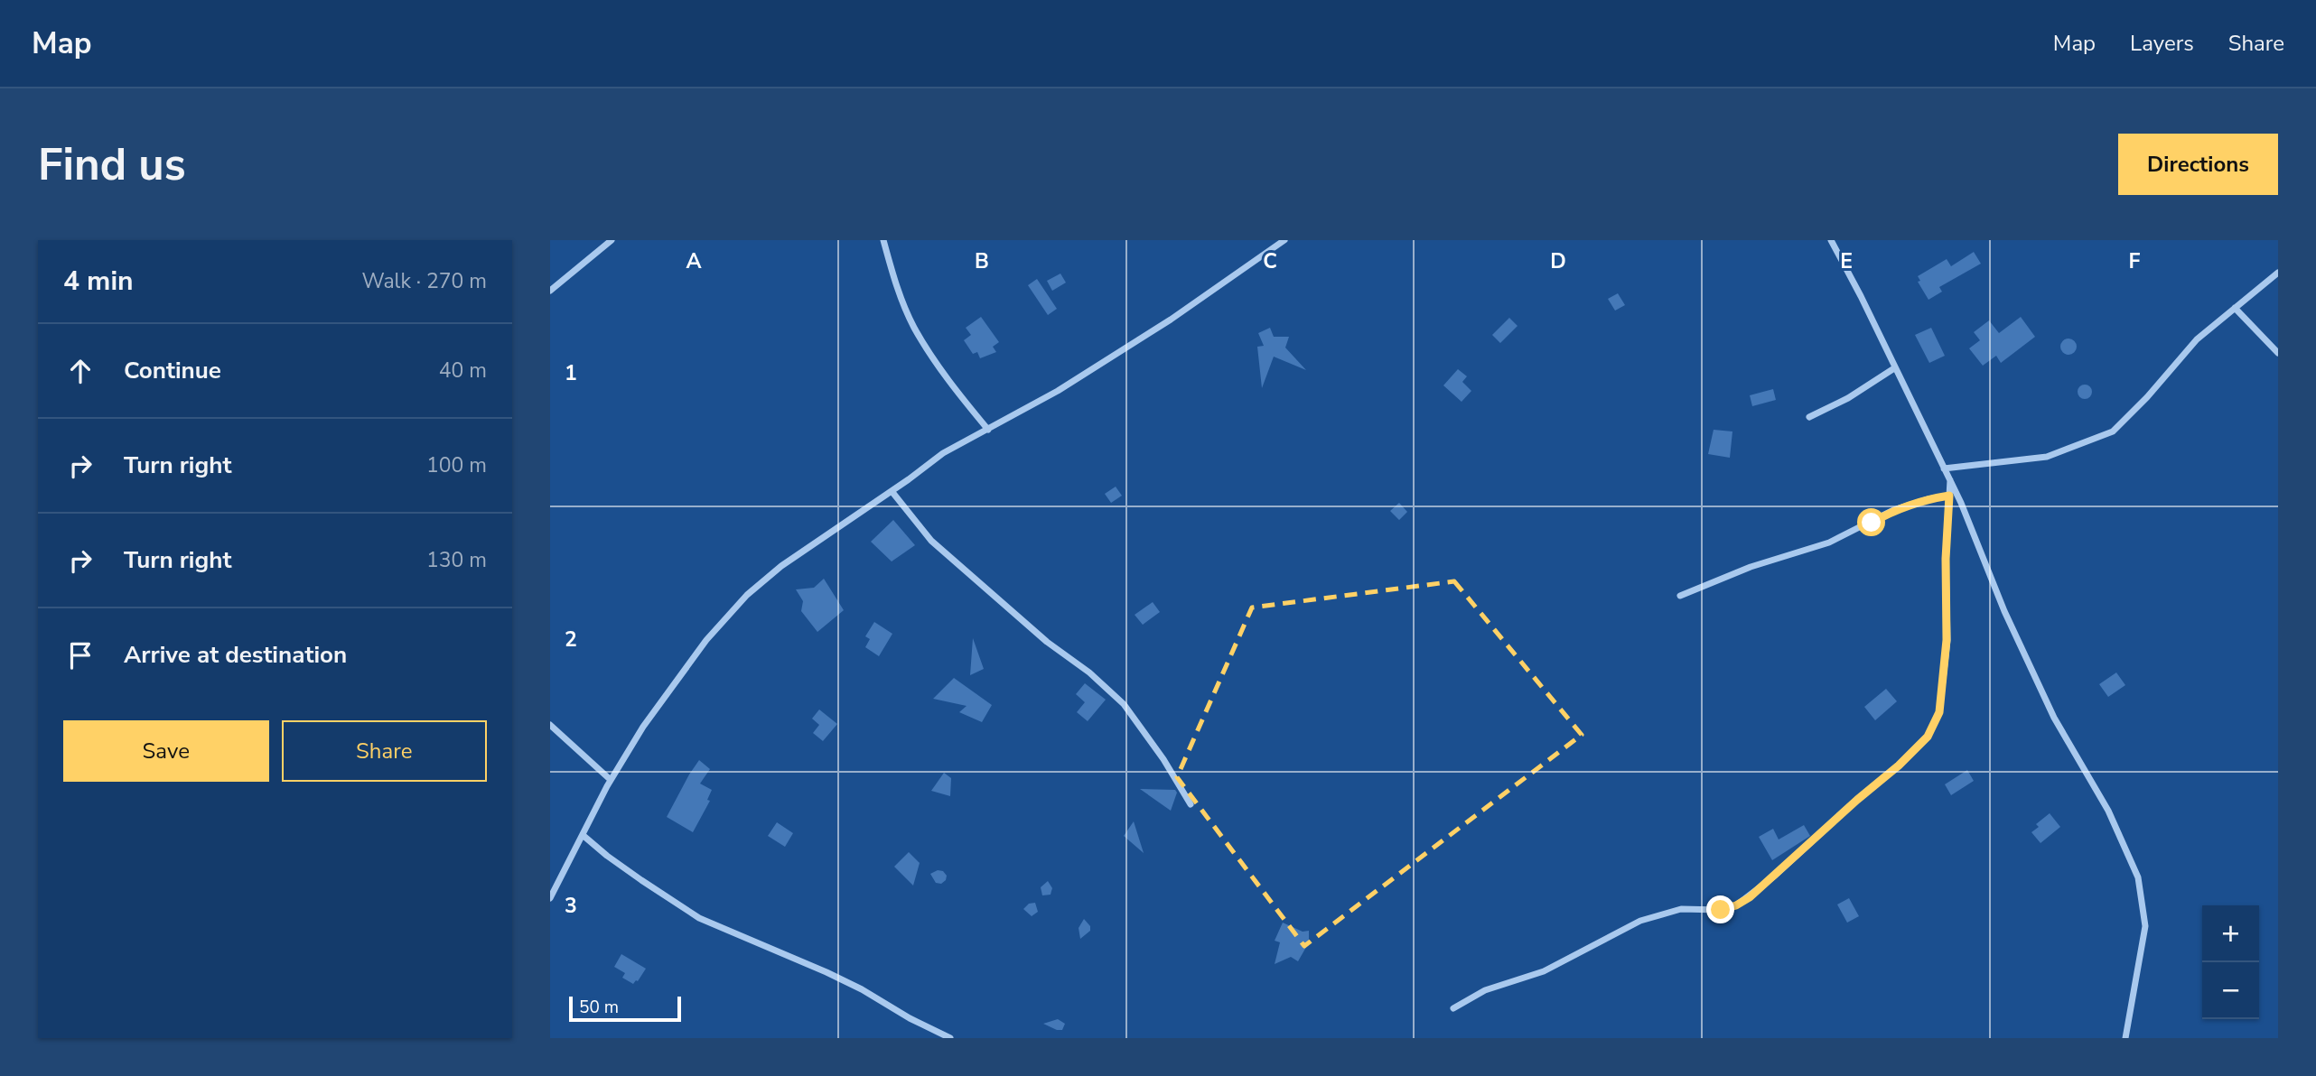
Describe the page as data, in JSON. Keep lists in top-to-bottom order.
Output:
{
  "scale_bar": "50 m",
  "page": {
    "header": "Map",
    "nav": ["Map", "Layers", "Share"],
    "buttons": [
      "Directions",
      ["Save", "Share"]
    ],
    "title": "Find us",
    "heading": ["4 min", "Walk · 270 m"],
    "list": [
      ["Continue", "40 m"],
      ["Turn right", "100 m"],
      ["Turn right", "130 m"],
      "Arrive at destination"
    ],
    "map_buttons": ["+", "−"],
    "scale": "50 m"
  },
  "grid": {
    "columns": [
      "A",
      "B",
      "C",
      "D",
      "E",
      "F"
    ],
    "rows": ["1", "2", "3"]
  }
}
